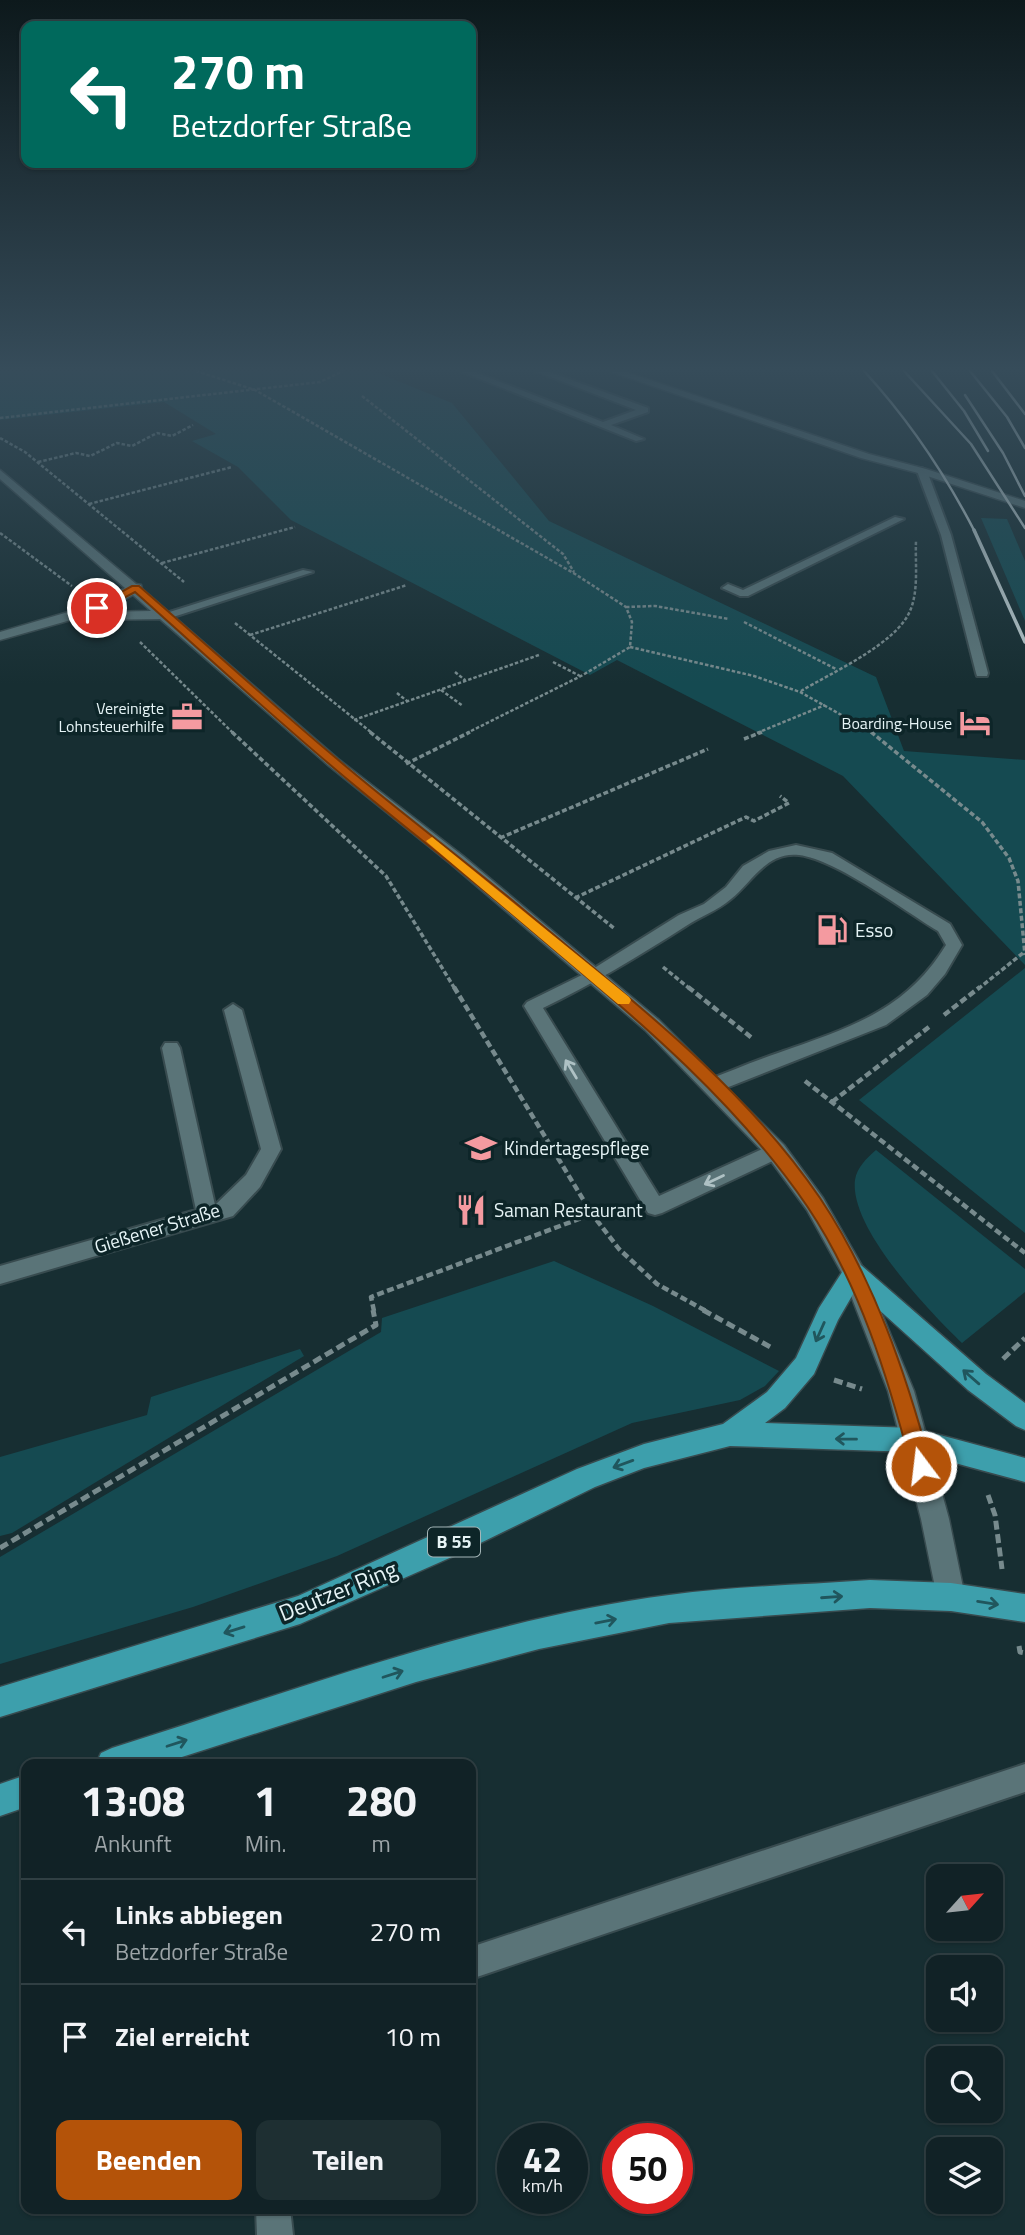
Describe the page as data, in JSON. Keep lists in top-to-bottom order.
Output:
{
  "streets": {
    "main road": ["B 55", "Deutzer Ring"],
    "lane": ["Gießener Straße"]
  },
  "crossings": [
    ["B 55", "Deutzer Ring"]
  ],
  "places": {
    "office": ["Vereinigte Lohnsteuerhilfe"],
    "hotel": ["Boarding-House"],
    "fuel station": ["Esso"],
    "school or university": ["Kindertagespflege"],
    "restaurant": ["Saman Restaurant"]
  },
  "north": "top right",
  "page": {
    "turn": ["270 m", "Betzdorfer Straße"],
    "eta": [
      "13:08",
      "Ankunft",
      "1",
      "Min.",
      "280",
      "m"
    ],
    "list": [
      {
        "name": "Links abbiegen",
        "note": "Betzdorfer Straße",
        "value": "270 m"
      },
      {
        "name": "Ziel erreicht",
        "value": "10 m"
      }
    ],
    "buttons": ["Beenden", "Teilen"],
    "speed": "42 km/h",
    "limit": "50"
  }
}
